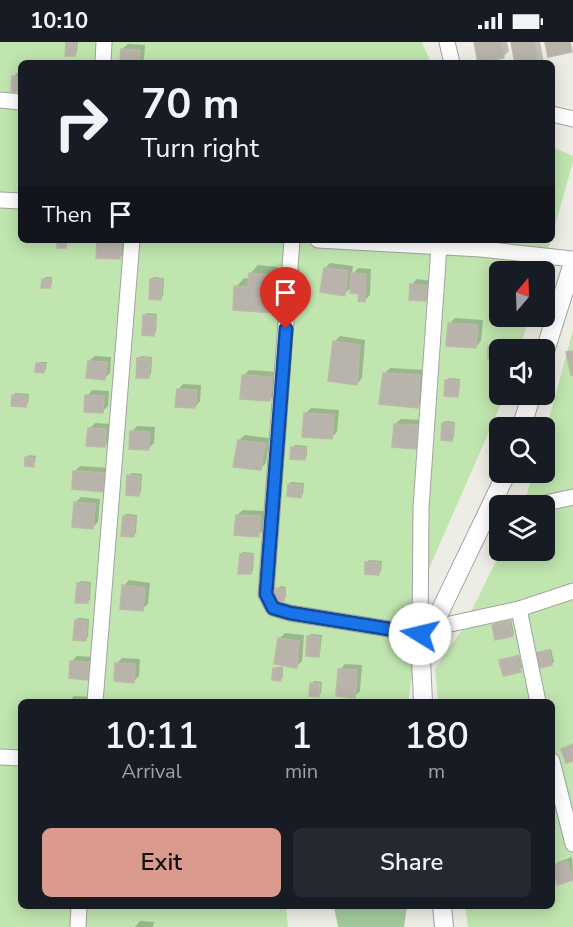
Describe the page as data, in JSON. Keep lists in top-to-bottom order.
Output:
{
  "north": "top",
  "page": {
    "status": "10:10",
    "turn": ["70 m", "Turn right"],
    "then": "Then",
    "eta": [
      "10:11",
      "Arrival",
      "1",
      "min",
      "180",
      "m"
    ],
    "buttons": ["Exit", "Share"]
  }
}
